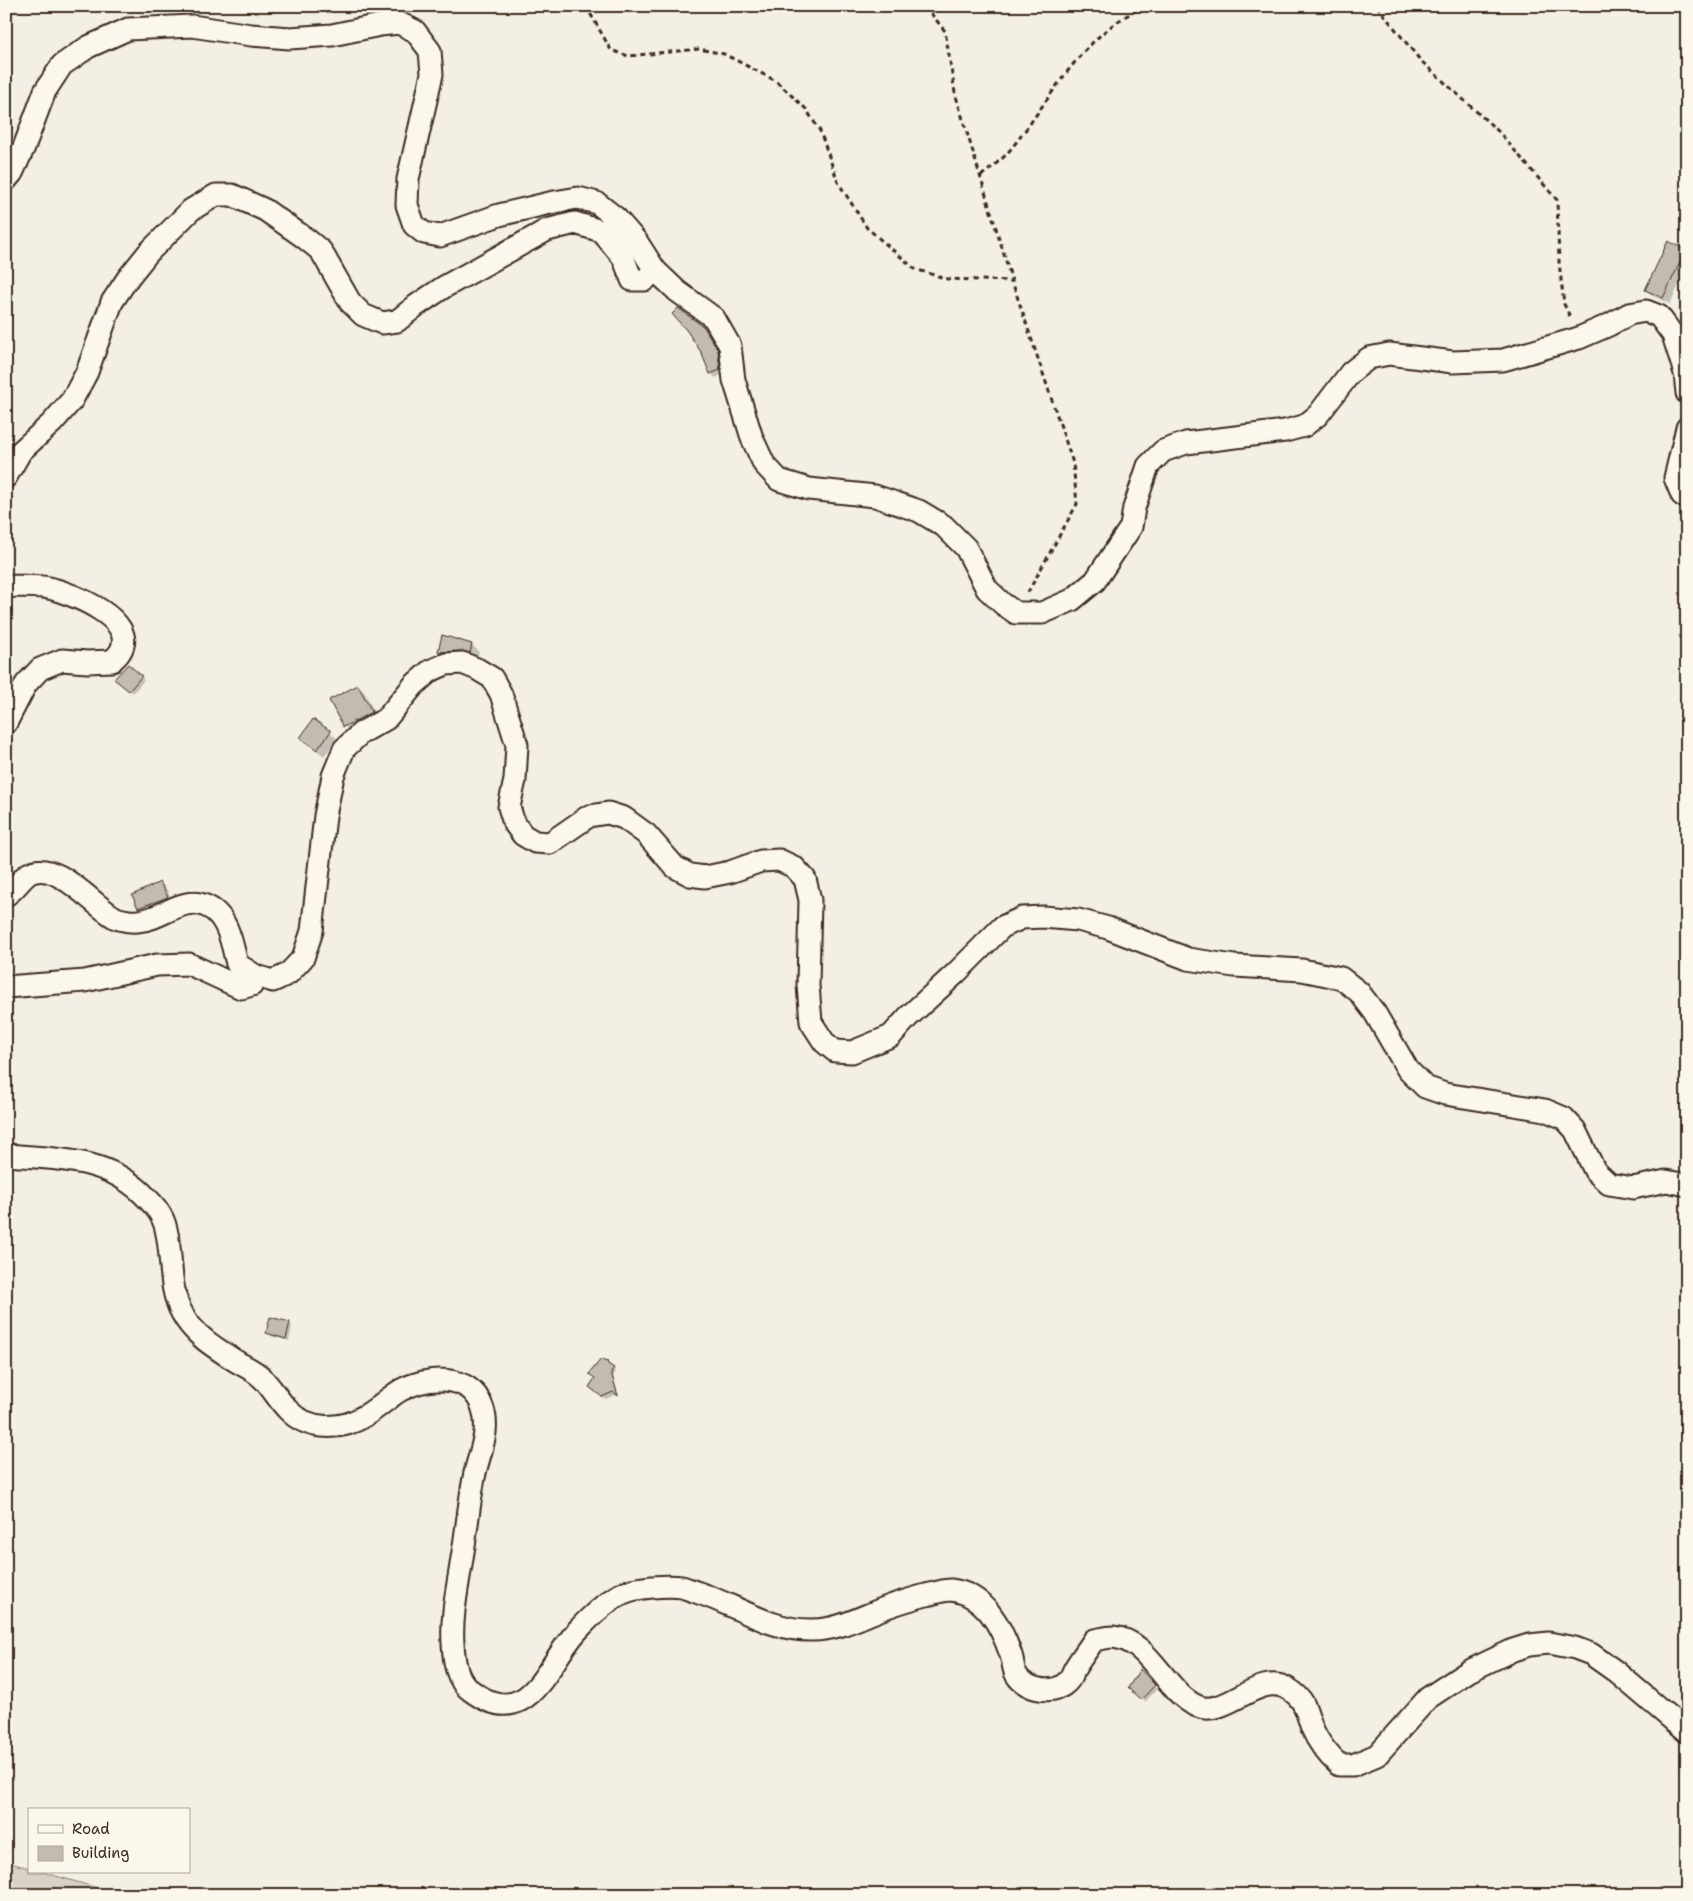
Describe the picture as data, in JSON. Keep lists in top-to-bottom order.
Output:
{
  "legend": ["Road", "Building"]
}
